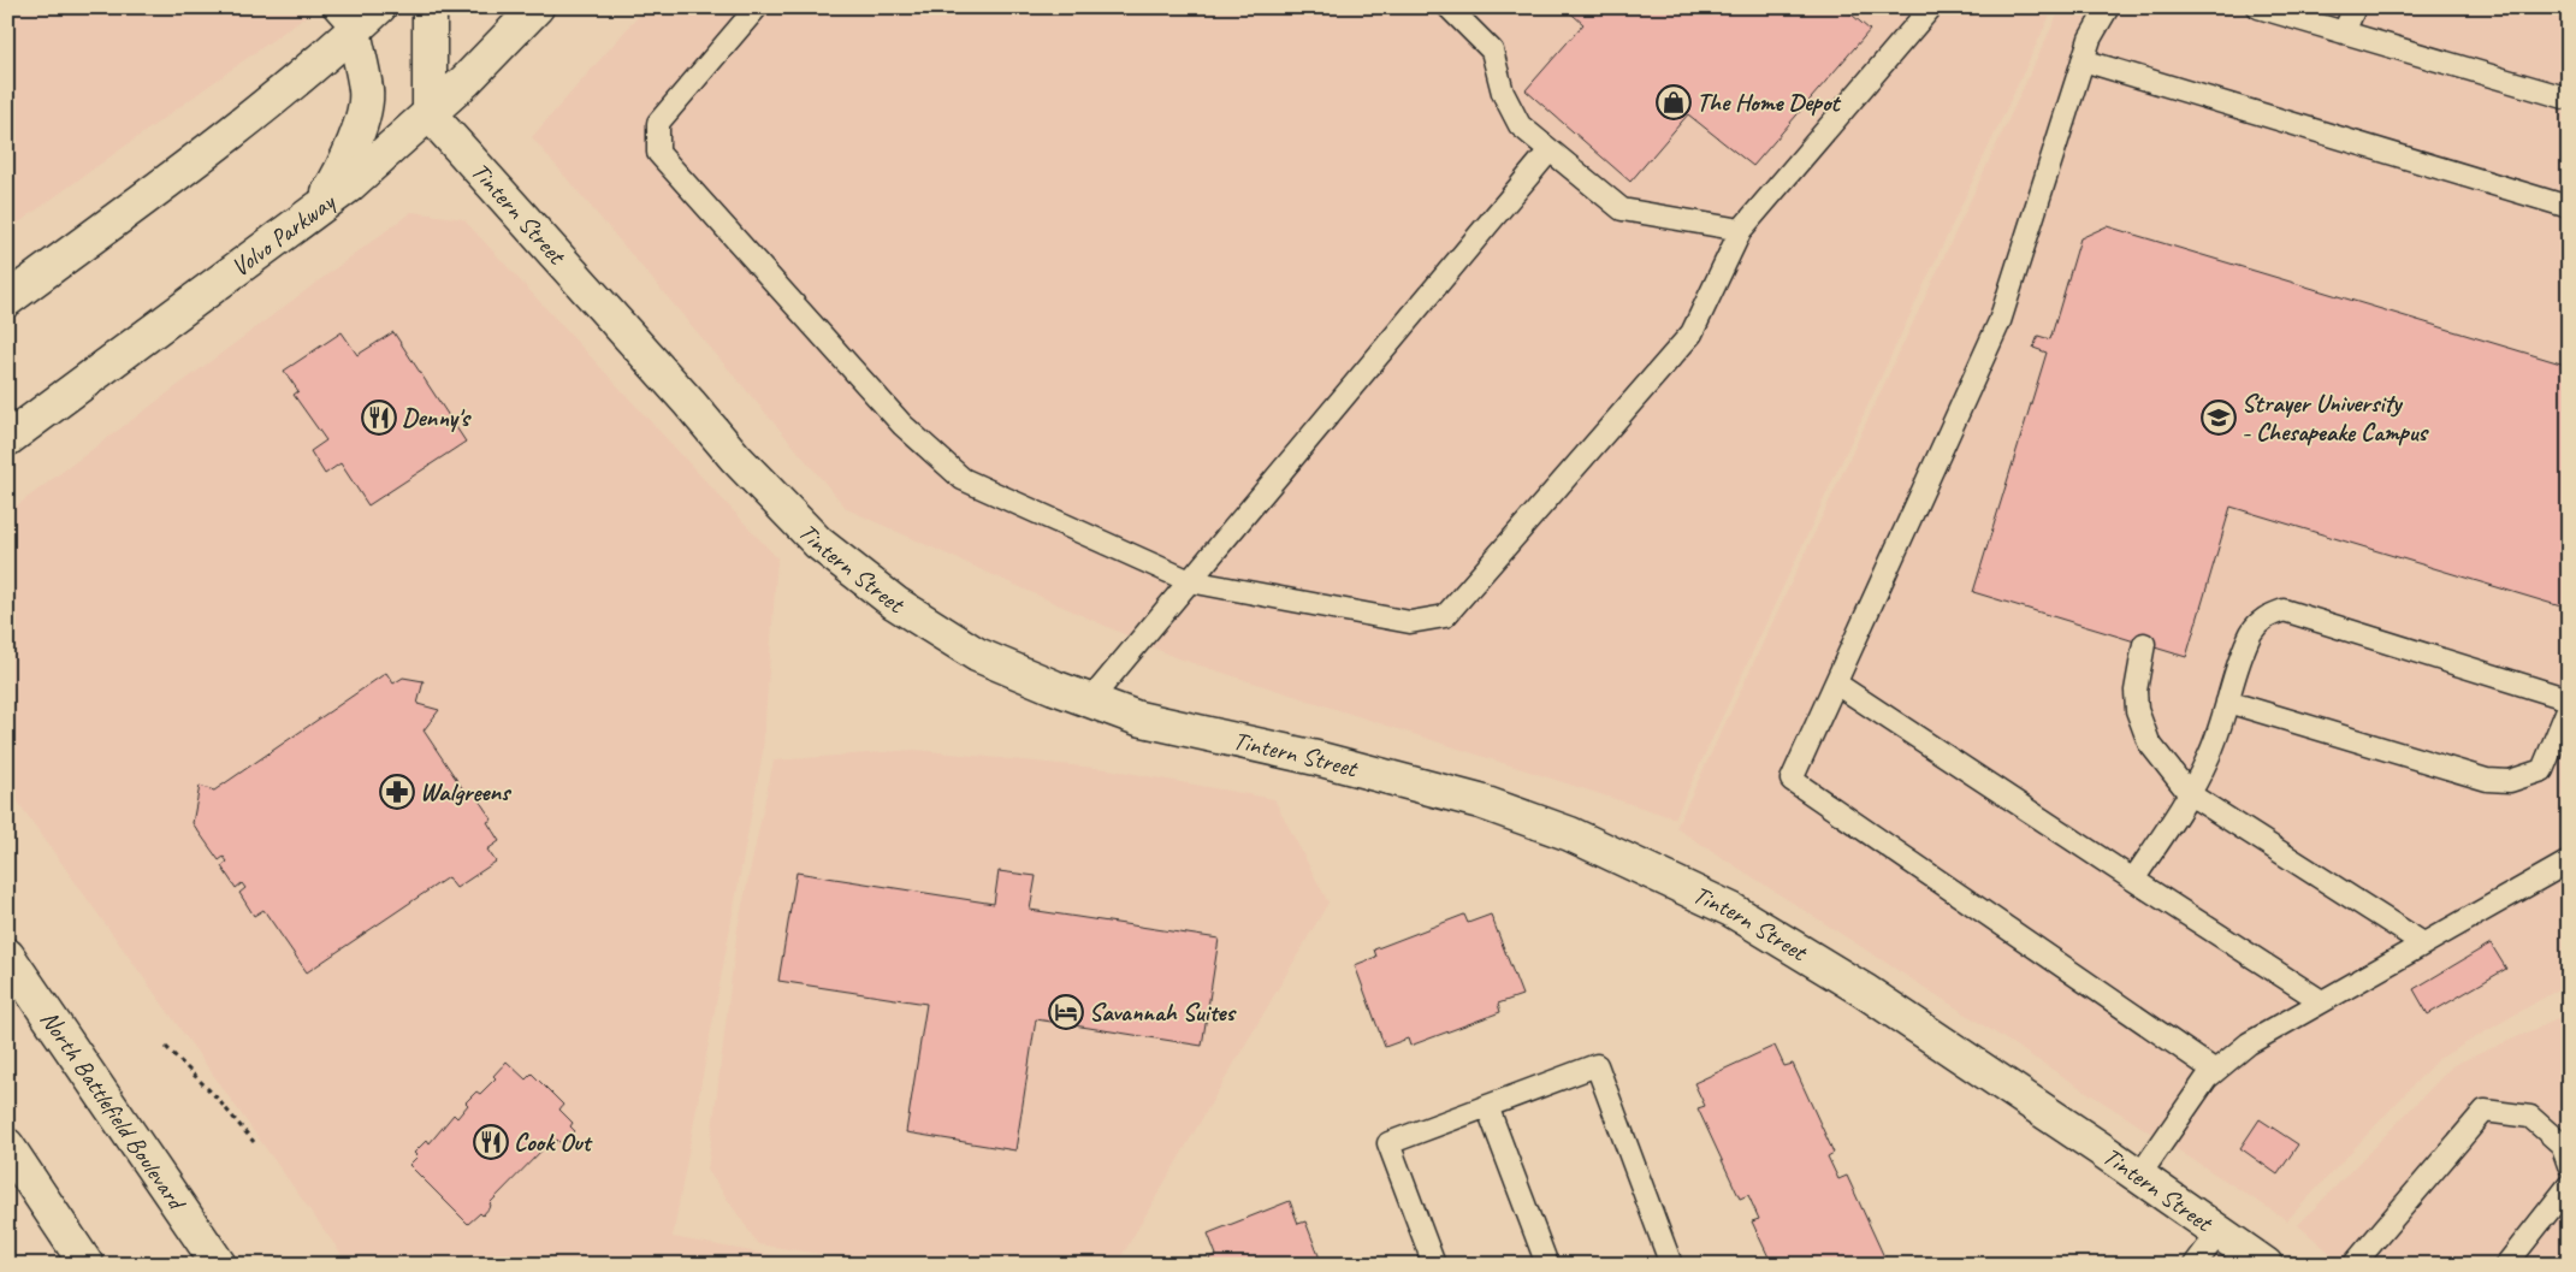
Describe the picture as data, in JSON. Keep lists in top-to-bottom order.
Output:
{
  "streets": {
    "street": ["Tintern Street", "Volvo Parkway", "North Battlefield Boulevard"]
  },
  "crossings": [
    ["Tintern Street", "Volvo Parkway"]
  ],
  "places": {
    "shop": ["The Home Depot"],
    "restaurant": ["Denny's", "Cook Out"],
    "school or university": ["Strayer University - Chesapeake Campus"],
    "pharmacy": ["Walgreens"],
    "hotel": ["Savannah Suites"]
  }
}
